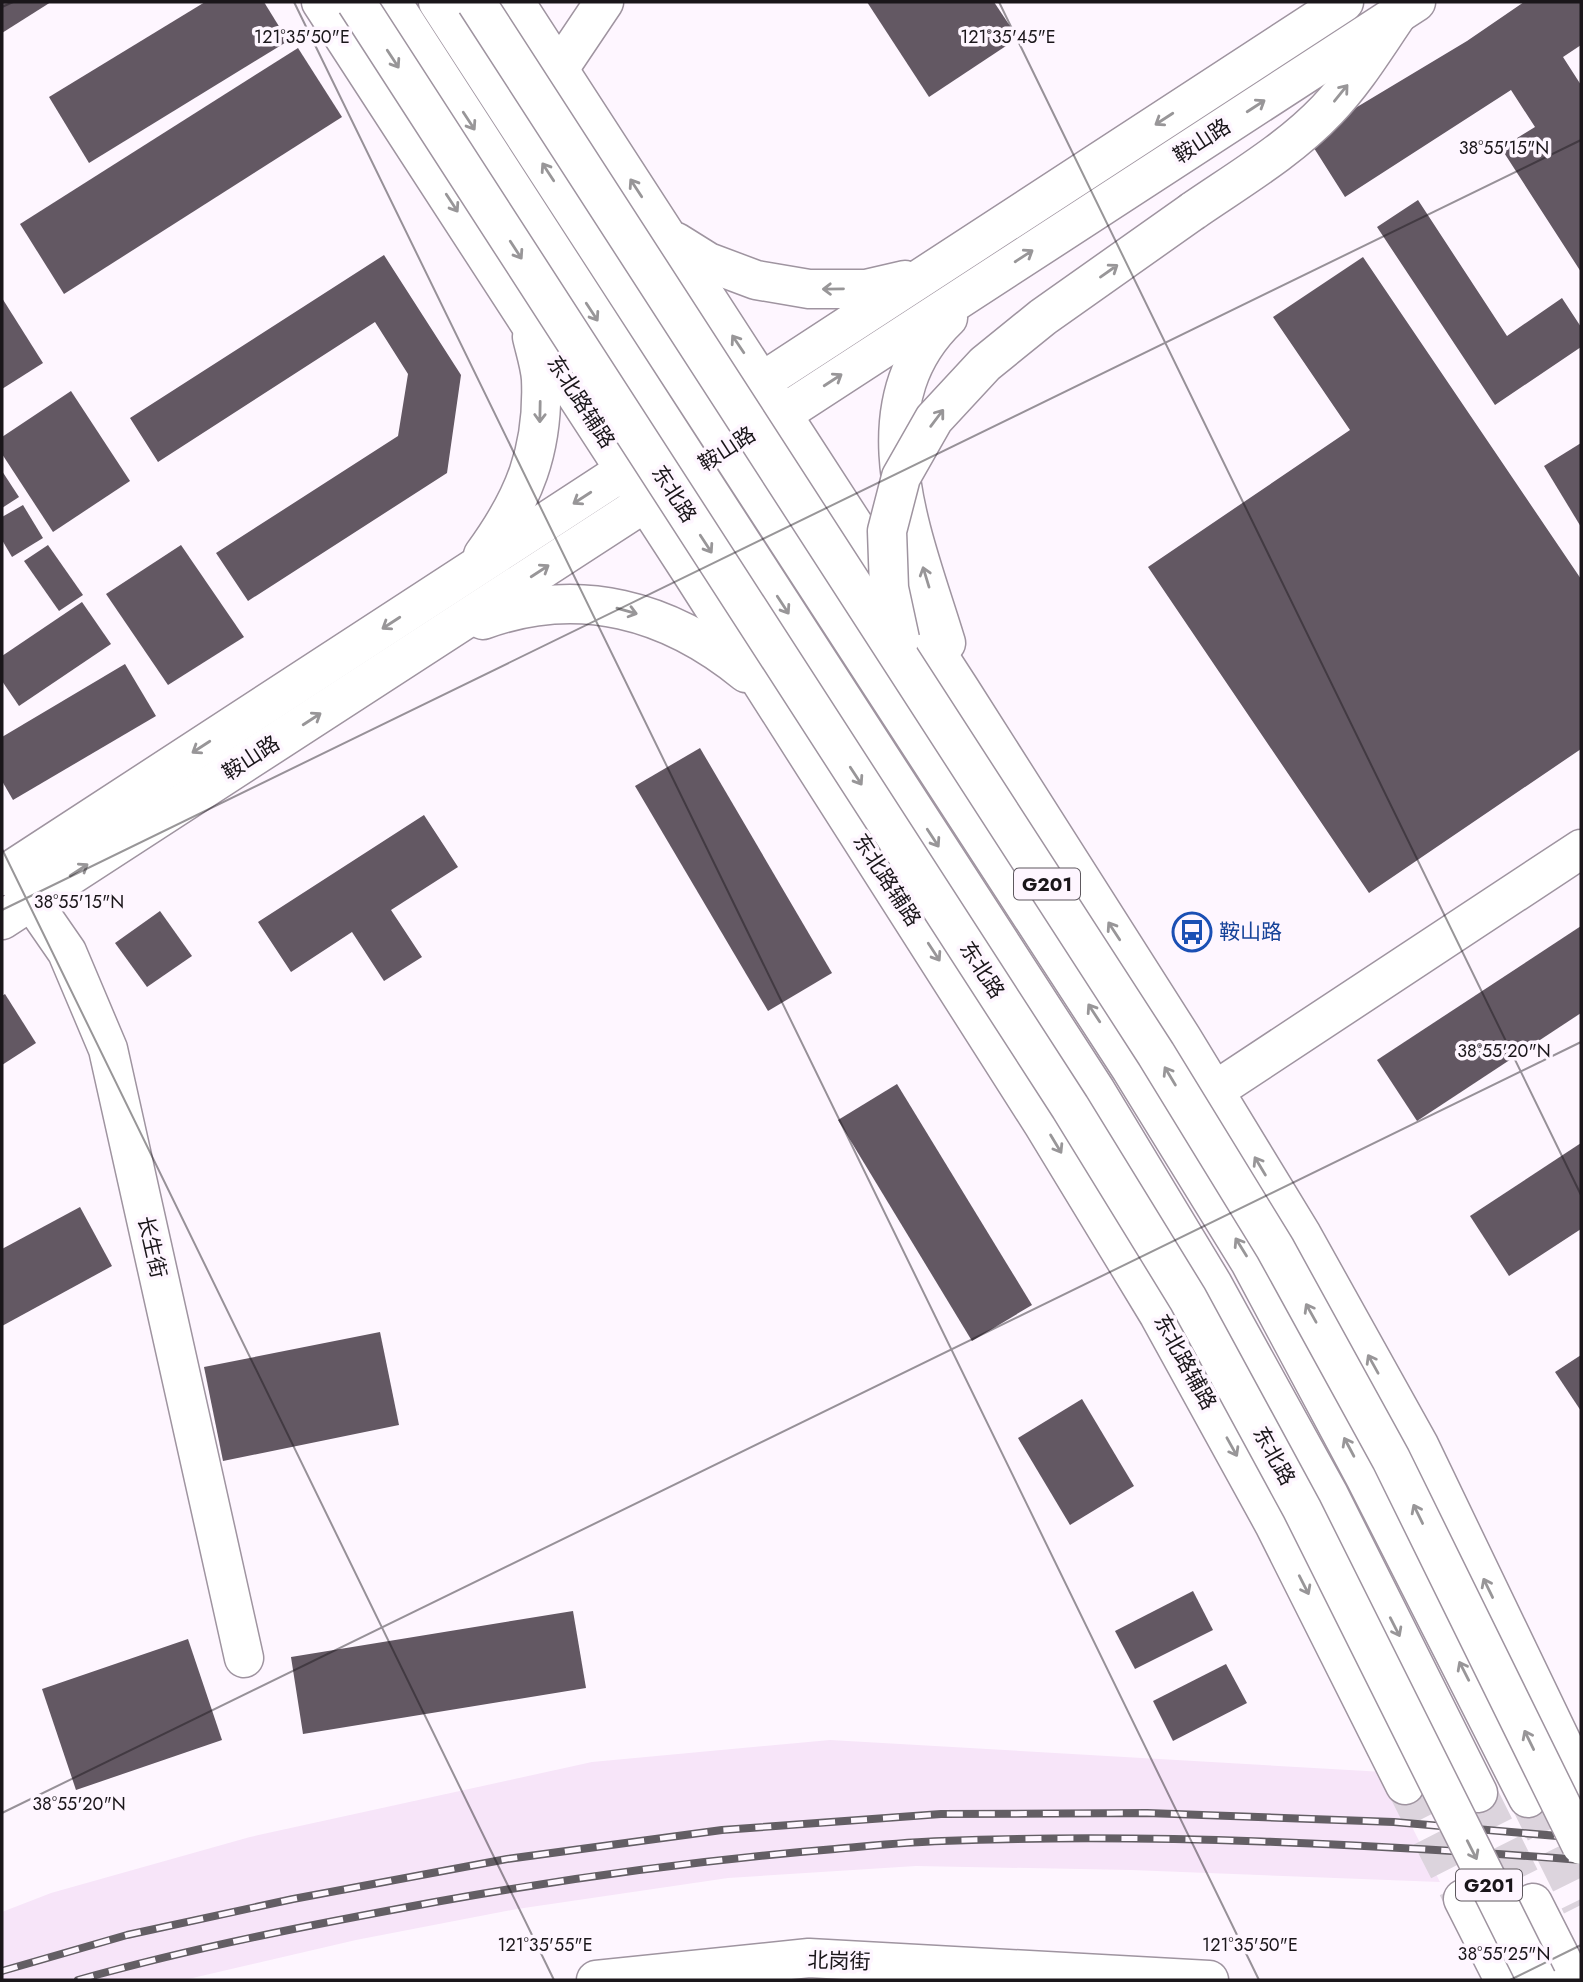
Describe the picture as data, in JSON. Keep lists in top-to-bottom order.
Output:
{
  "streets": {
    "main road": [
      "鞍山路",
      "东北路辅路",
      "东北路",
      "G201",
      "长生街",
      "北岗街"
    ]
  },
  "crossings": [
    ["鞍山路", "东北路辅路"],
    ["鞍山路", "东北路"],
    ["鞍山路", "长生街"]
  ],
  "places": {
    "bus stop": ["鞍山路"]
  },
  "coordinates": [
    "121°35'50\"E",
    "121°35'45\"E",
    "38°55'15\"N",
    "38°55'20\"N",
    "121°35'55\"E",
    "38°55'25\"N"
  ]
}
